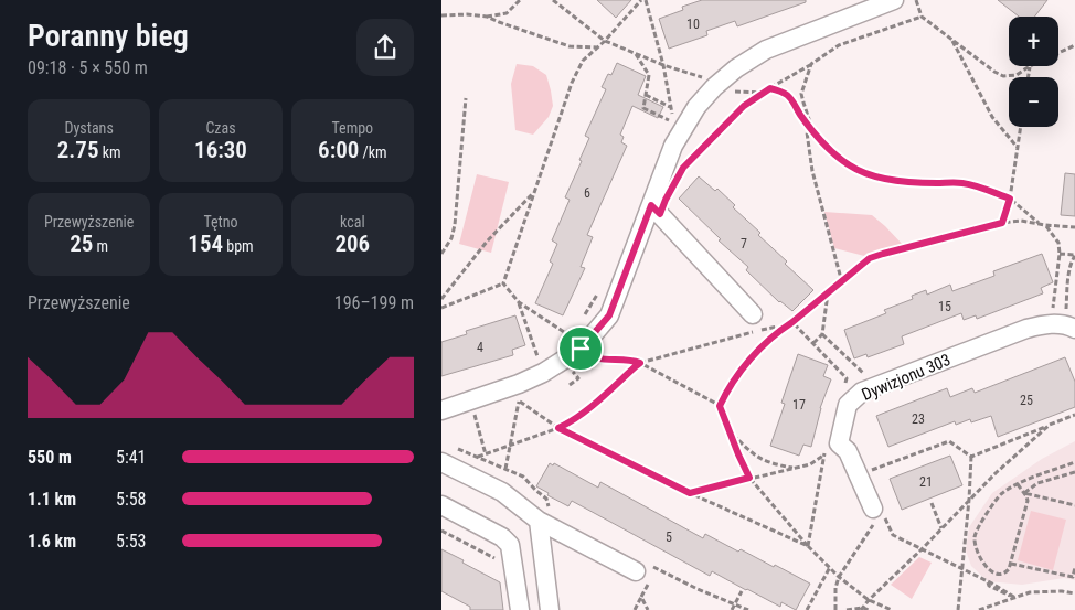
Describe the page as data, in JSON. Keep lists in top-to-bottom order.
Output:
{
  "streets": {
    "street": ["Dywizjonu 303"]
  },
  "house_numbers": [
    "10",
    "6",
    "7",
    "15",
    "4",
    "25",
    "17",
    "23",
    "21",
    "5"
  ],
  "page": {
    "heading": ["Poranny bieg", "09:18 · 5 × 550 m"],
    "map_buttons": ["+", "−"],
    "stats": [
      ["Dystans", "2.75 km"],
      ["Czas", "16:30"],
      ["Tempo", "6:00 /km"],
      ["Przewyższenie", "25 m"],
      ["Tętno", "154 bpm"],
      ["kcal", "206"]
    ],
    "chart": ["Przewyższenie", "196–199 m"],
    "list": [
      {
        "name": "550 m",
        "note": "5:41"
      },
      {
        "name": "1.1 km",
        "note": "5:58"
      },
      {
        "name": "1.6 km",
        "note": "5:53"
      }
    ]
  }
}
